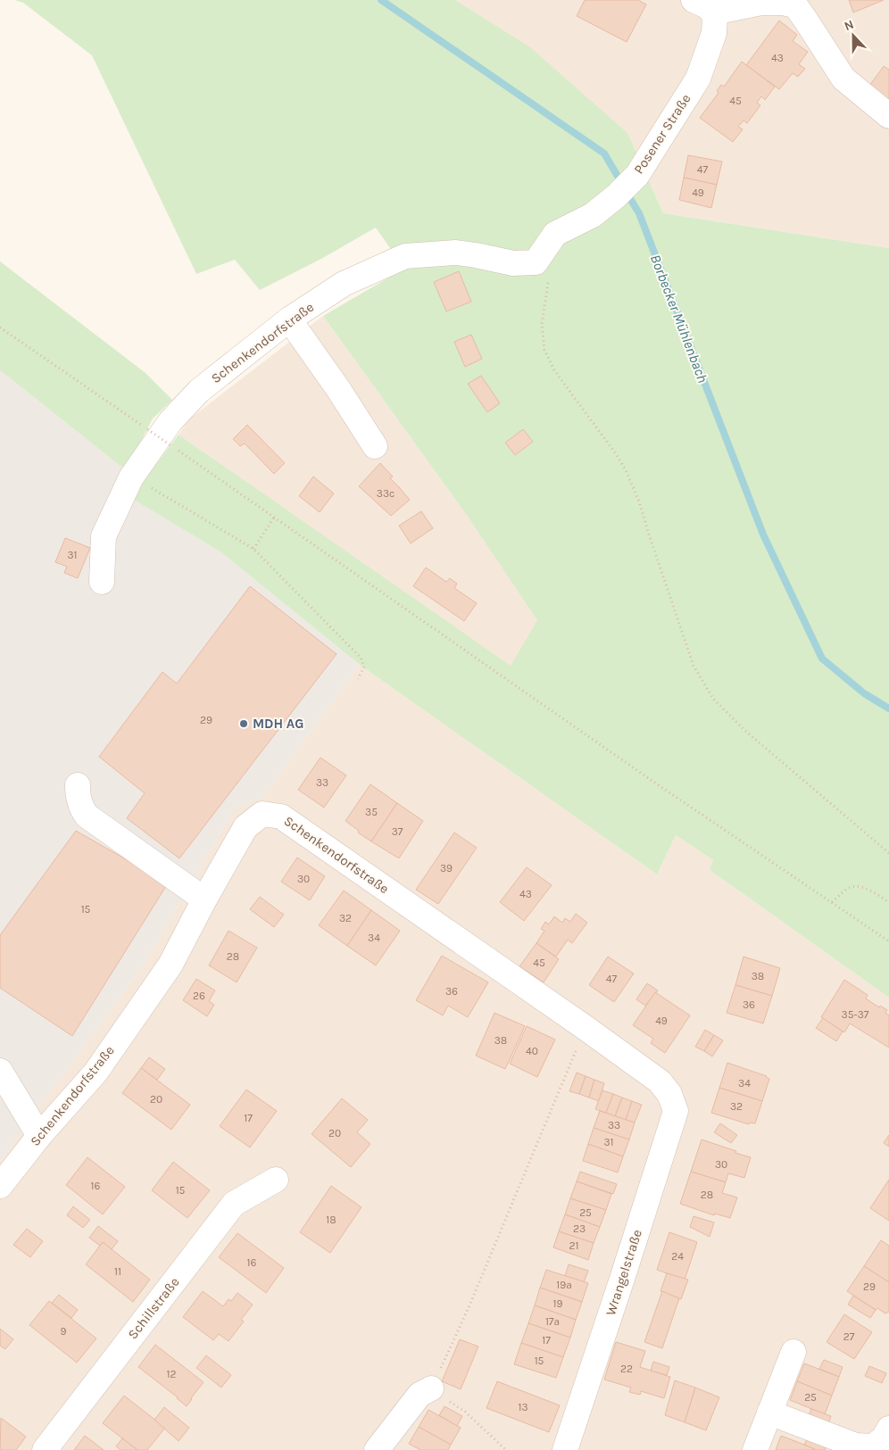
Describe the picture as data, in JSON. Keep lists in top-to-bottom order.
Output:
{
  "streets": {
    "street": [
      "Posener Straße",
      "Schenkendorfstraße",
      "Wrangelstraße",
      "Schillstraße"
    ]
  },
  "crossings": [
    ["Posener Straße", "Schenkendorfstraße"],
    ["Schenkendorfstraße", "Wrangelstraße"]
  ],
  "water": ["Borbecker Mühlenbach"],
  "places": ["MDH AG"],
  "house_numbers": [
    "43",
    "45",
    "47",
    "49",
    "33c",
    "31",
    "29",
    "33",
    "35",
    "37",
    "39",
    "30",
    "43",
    "15",
    "32",
    "34",
    "28",
    "45",
    "38",
    "47",
    "36",
    "26",
    "36",
    "35-37",
    "49",
    "38",
    "40",
    "34",
    "20",
    "32",
    "17",
    "33",
    "20",
    "31",
    "30",
    "16",
    "15",
    "28",
    "25",
    "18",
    "23",
    "21",
    "24",
    "16",
    "11",
    "19a",
    "29",
    "19",
    "17a",
    "9",
    "27",
    "17",
    "15",
    "22",
    "12",
    "25",
    "13"
  ],
  "north": "top"
}
